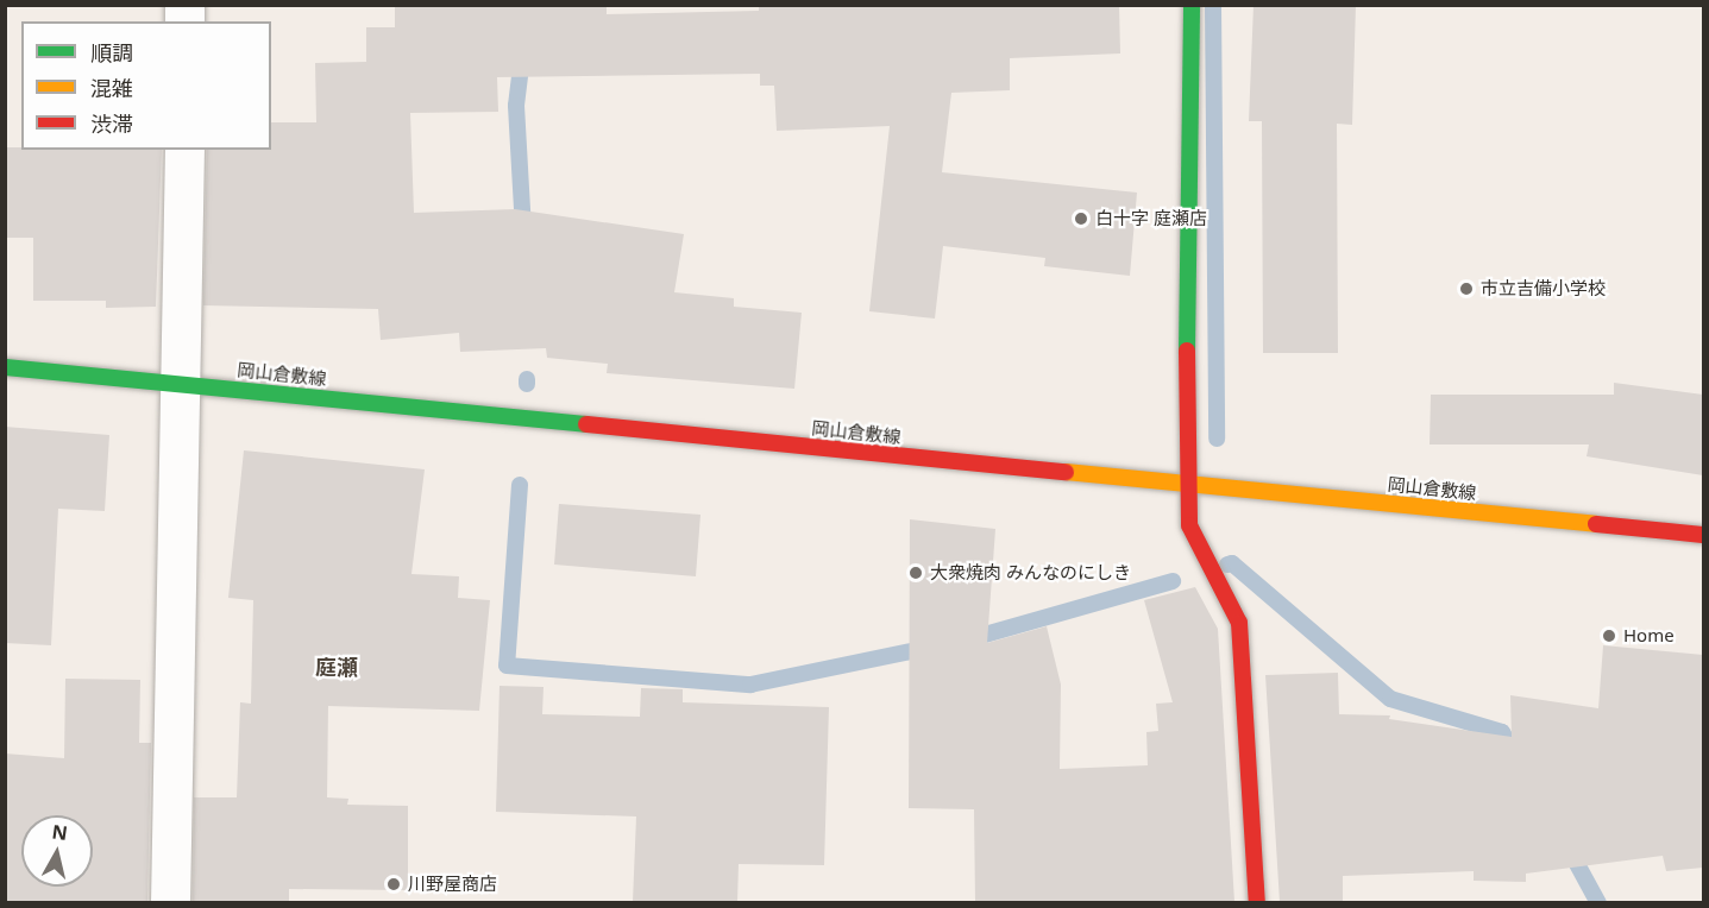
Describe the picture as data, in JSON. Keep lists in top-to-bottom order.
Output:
{
  "streets": {
    "main road": ["岡山倉敷線"]
  },
  "districts": ["庭瀬"],
  "places": [
    "白十字 庭瀬店",
    "市立吉備小学校",
    "大衆焼肉 みんなのにしき",
    "Home",
    "川野屋商店"
  ],
  "legend": ["順調", "混雑", "渋滞"],
  "north": "top"
}
